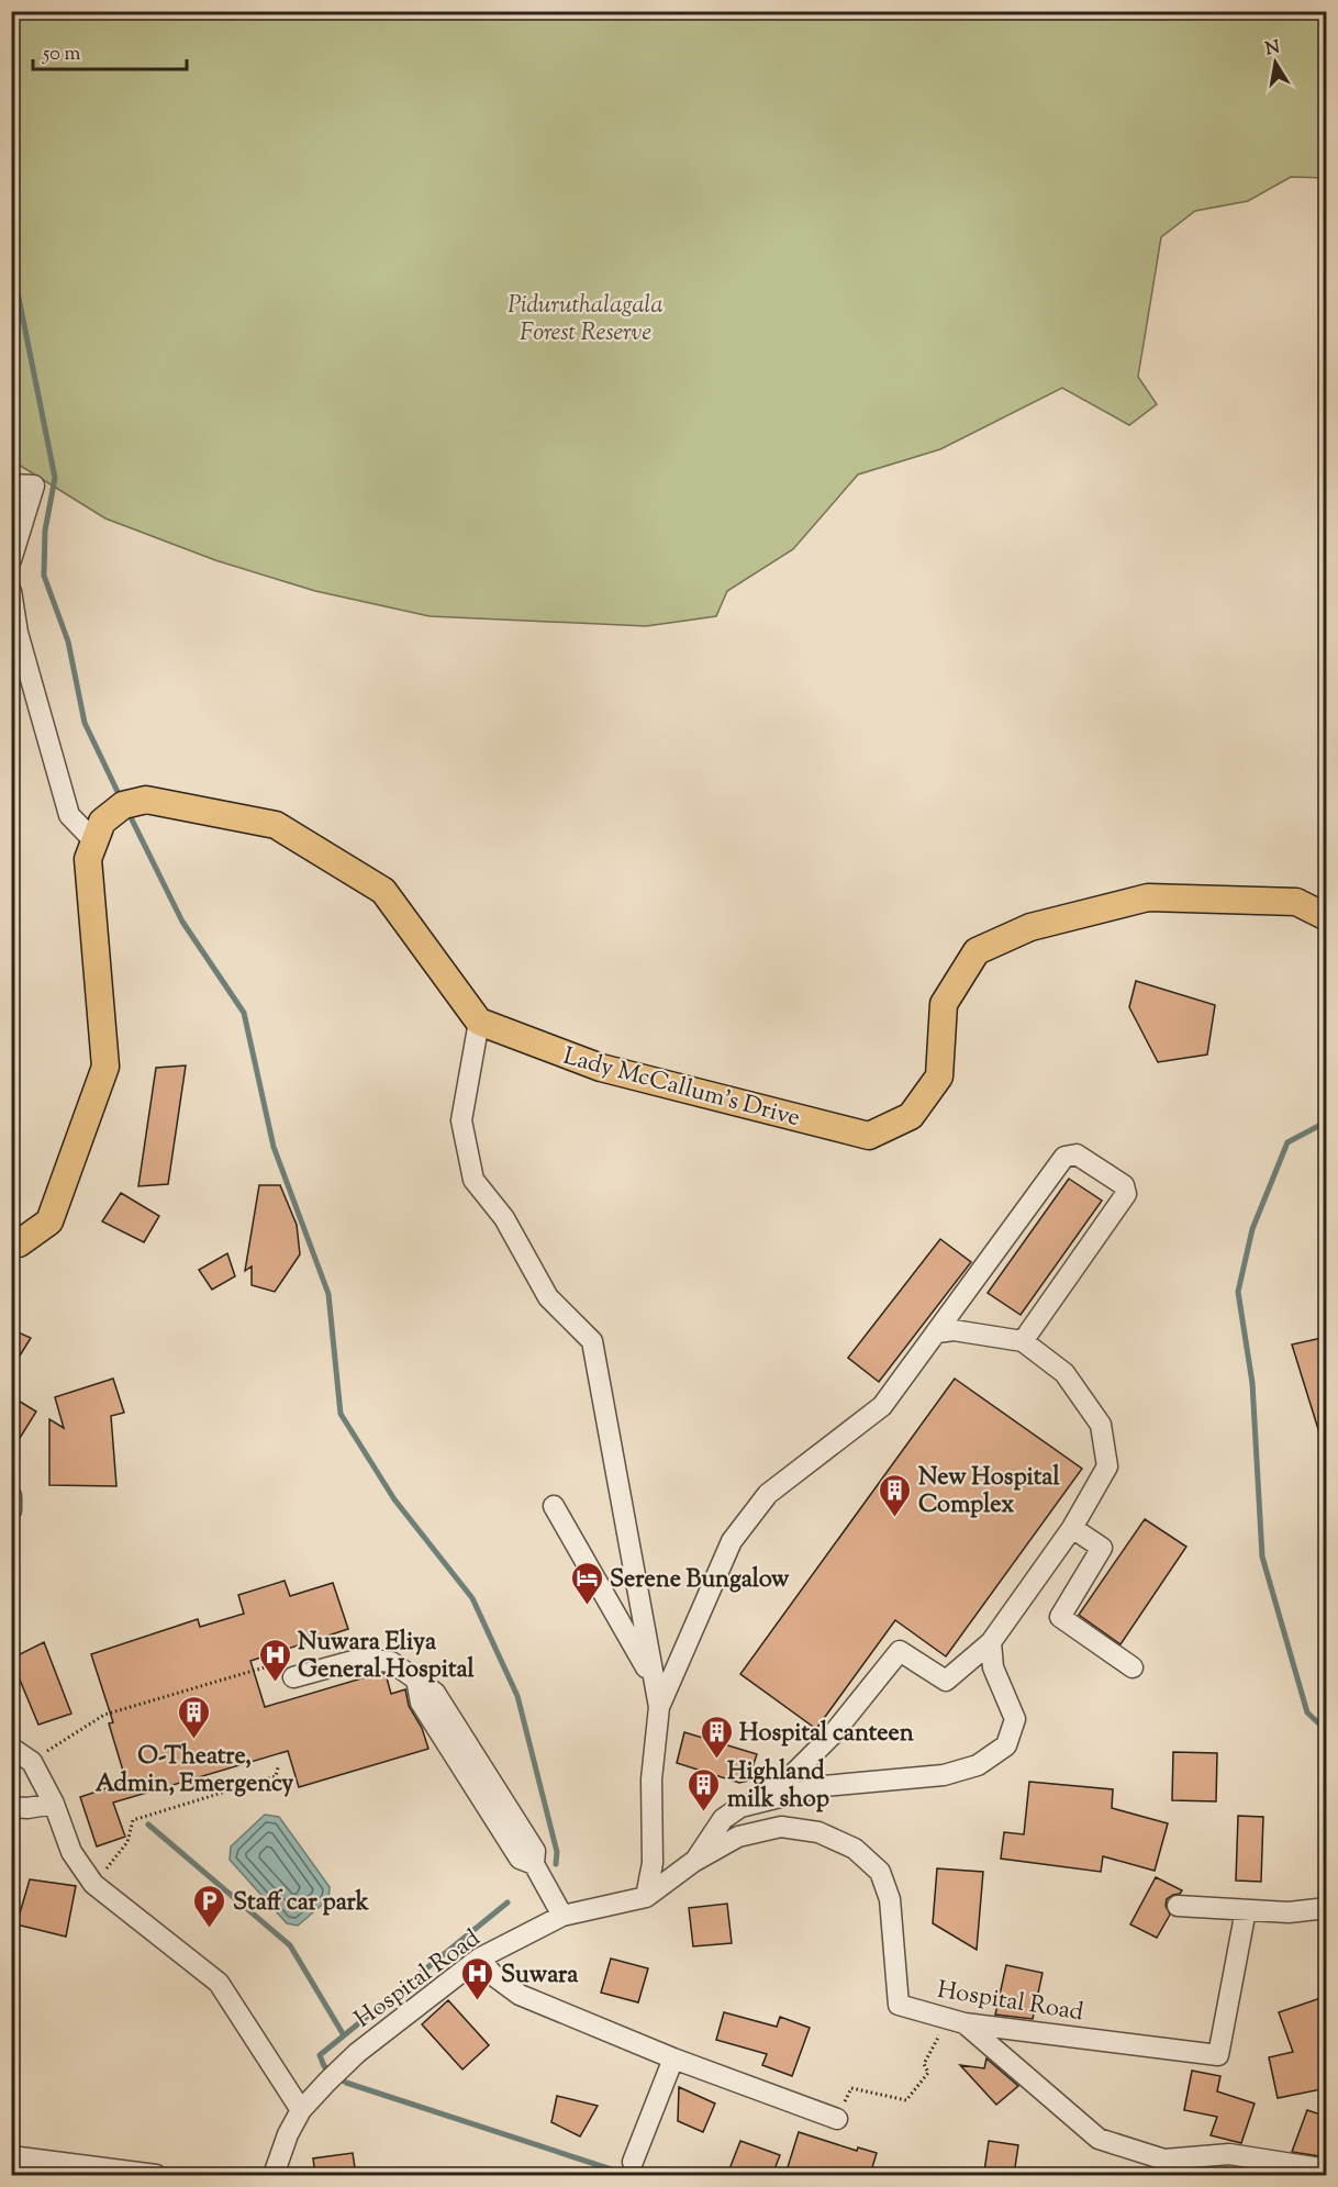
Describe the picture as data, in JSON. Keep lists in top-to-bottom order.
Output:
{
  "streets": {
    "main road": ["Lady McCallum's Drive"],
    "street": ["Hospital Road"]
  },
  "parks": ["Piduruthalagala Forest Reserve"],
  "places": {
    "building": [
      "New Hospital Complex",
      "O-Theatre, Admin, Emergency",
      "Hospital canteen",
      "Highland milk shop"
    ],
    "hotel": ["Serene Bungalow"],
    "hospital": ["Nuwara Eliya General Hospital", "Suwara"],
    "parking": ["Staff car park"]
  },
  "scale_bar": "50 m",
  "north": "top"
}
